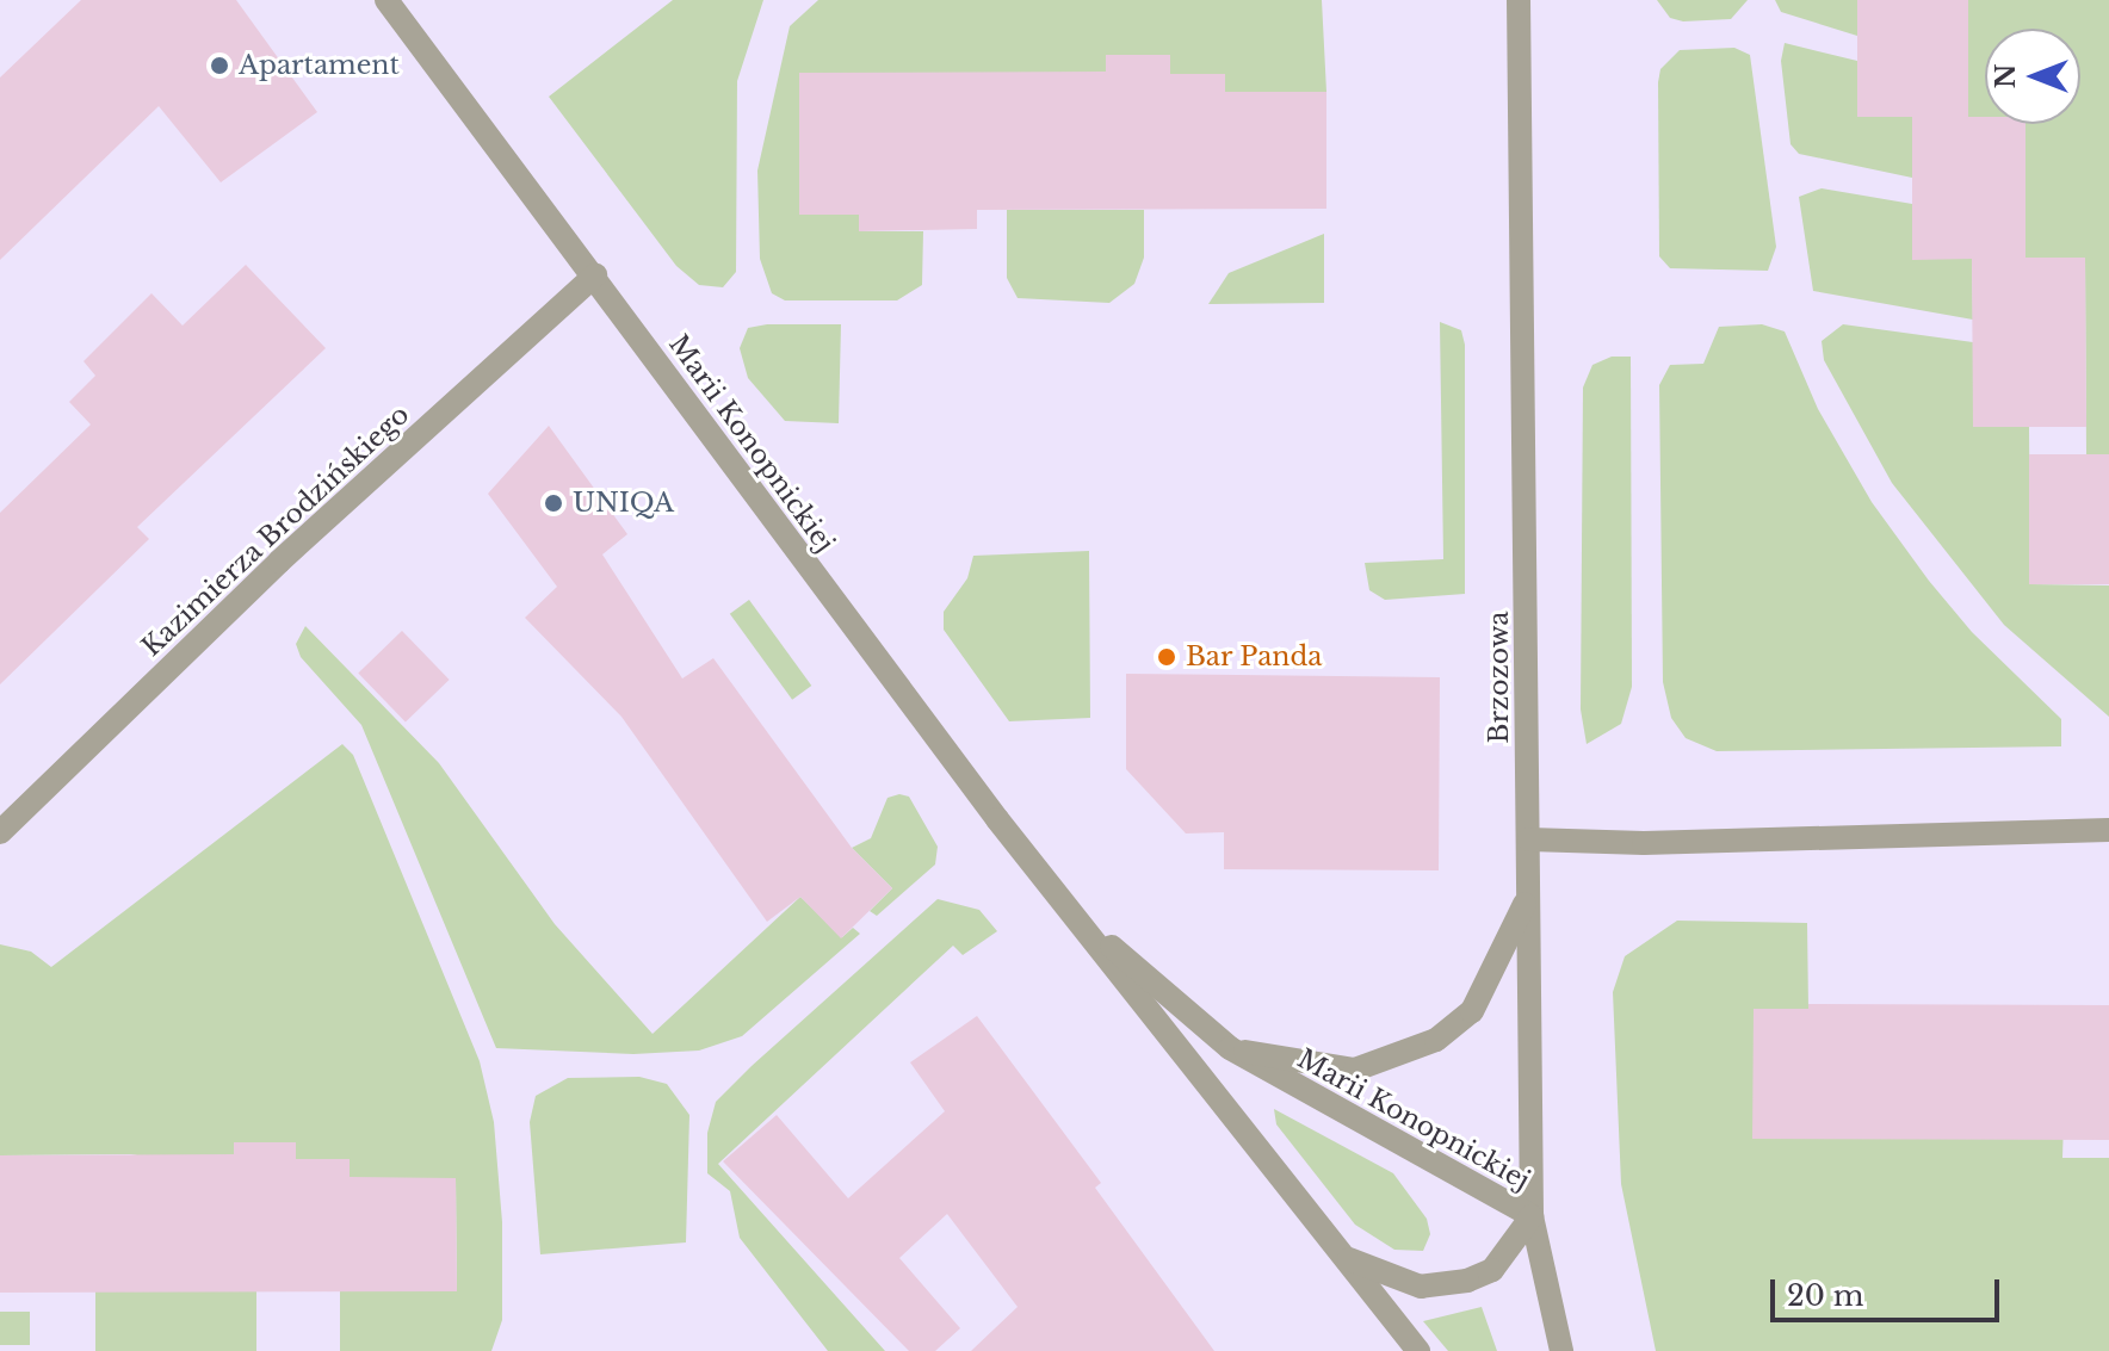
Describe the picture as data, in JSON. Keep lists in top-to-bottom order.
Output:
{
  "streets": {
    "street": ["Marii Konopnickiej", "Kazimierza Brodzińskiego", "Brzozowa"]
  },
  "crossings": [
    ["Marii Konopnickiej", "Kazimierza Brodzińskiego"],
    ["Marii Konopnickiej", "Brzozowa"]
  ],
  "places": ["Apartament", "UNIQA", "Bar Panda"],
  "scale_bar": "20 m",
  "north": "left"
}
